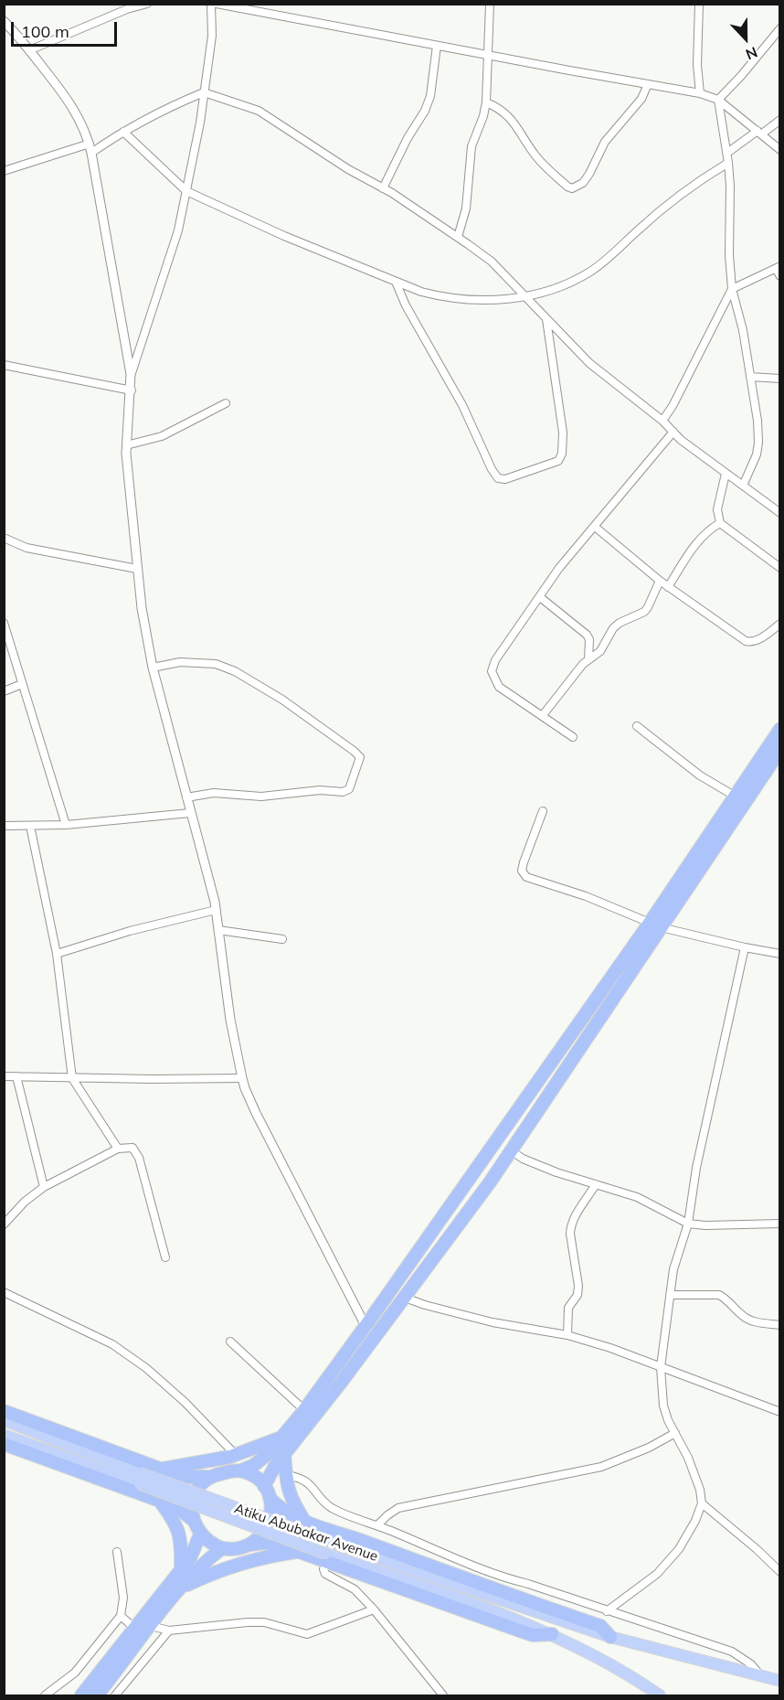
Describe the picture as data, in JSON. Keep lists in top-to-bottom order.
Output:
{
  "streets": {
    "main road": ["Atiku Abubakar Avenue"]
  },
  "scale_bar": "100 m",
  "north": "bottom"
}
